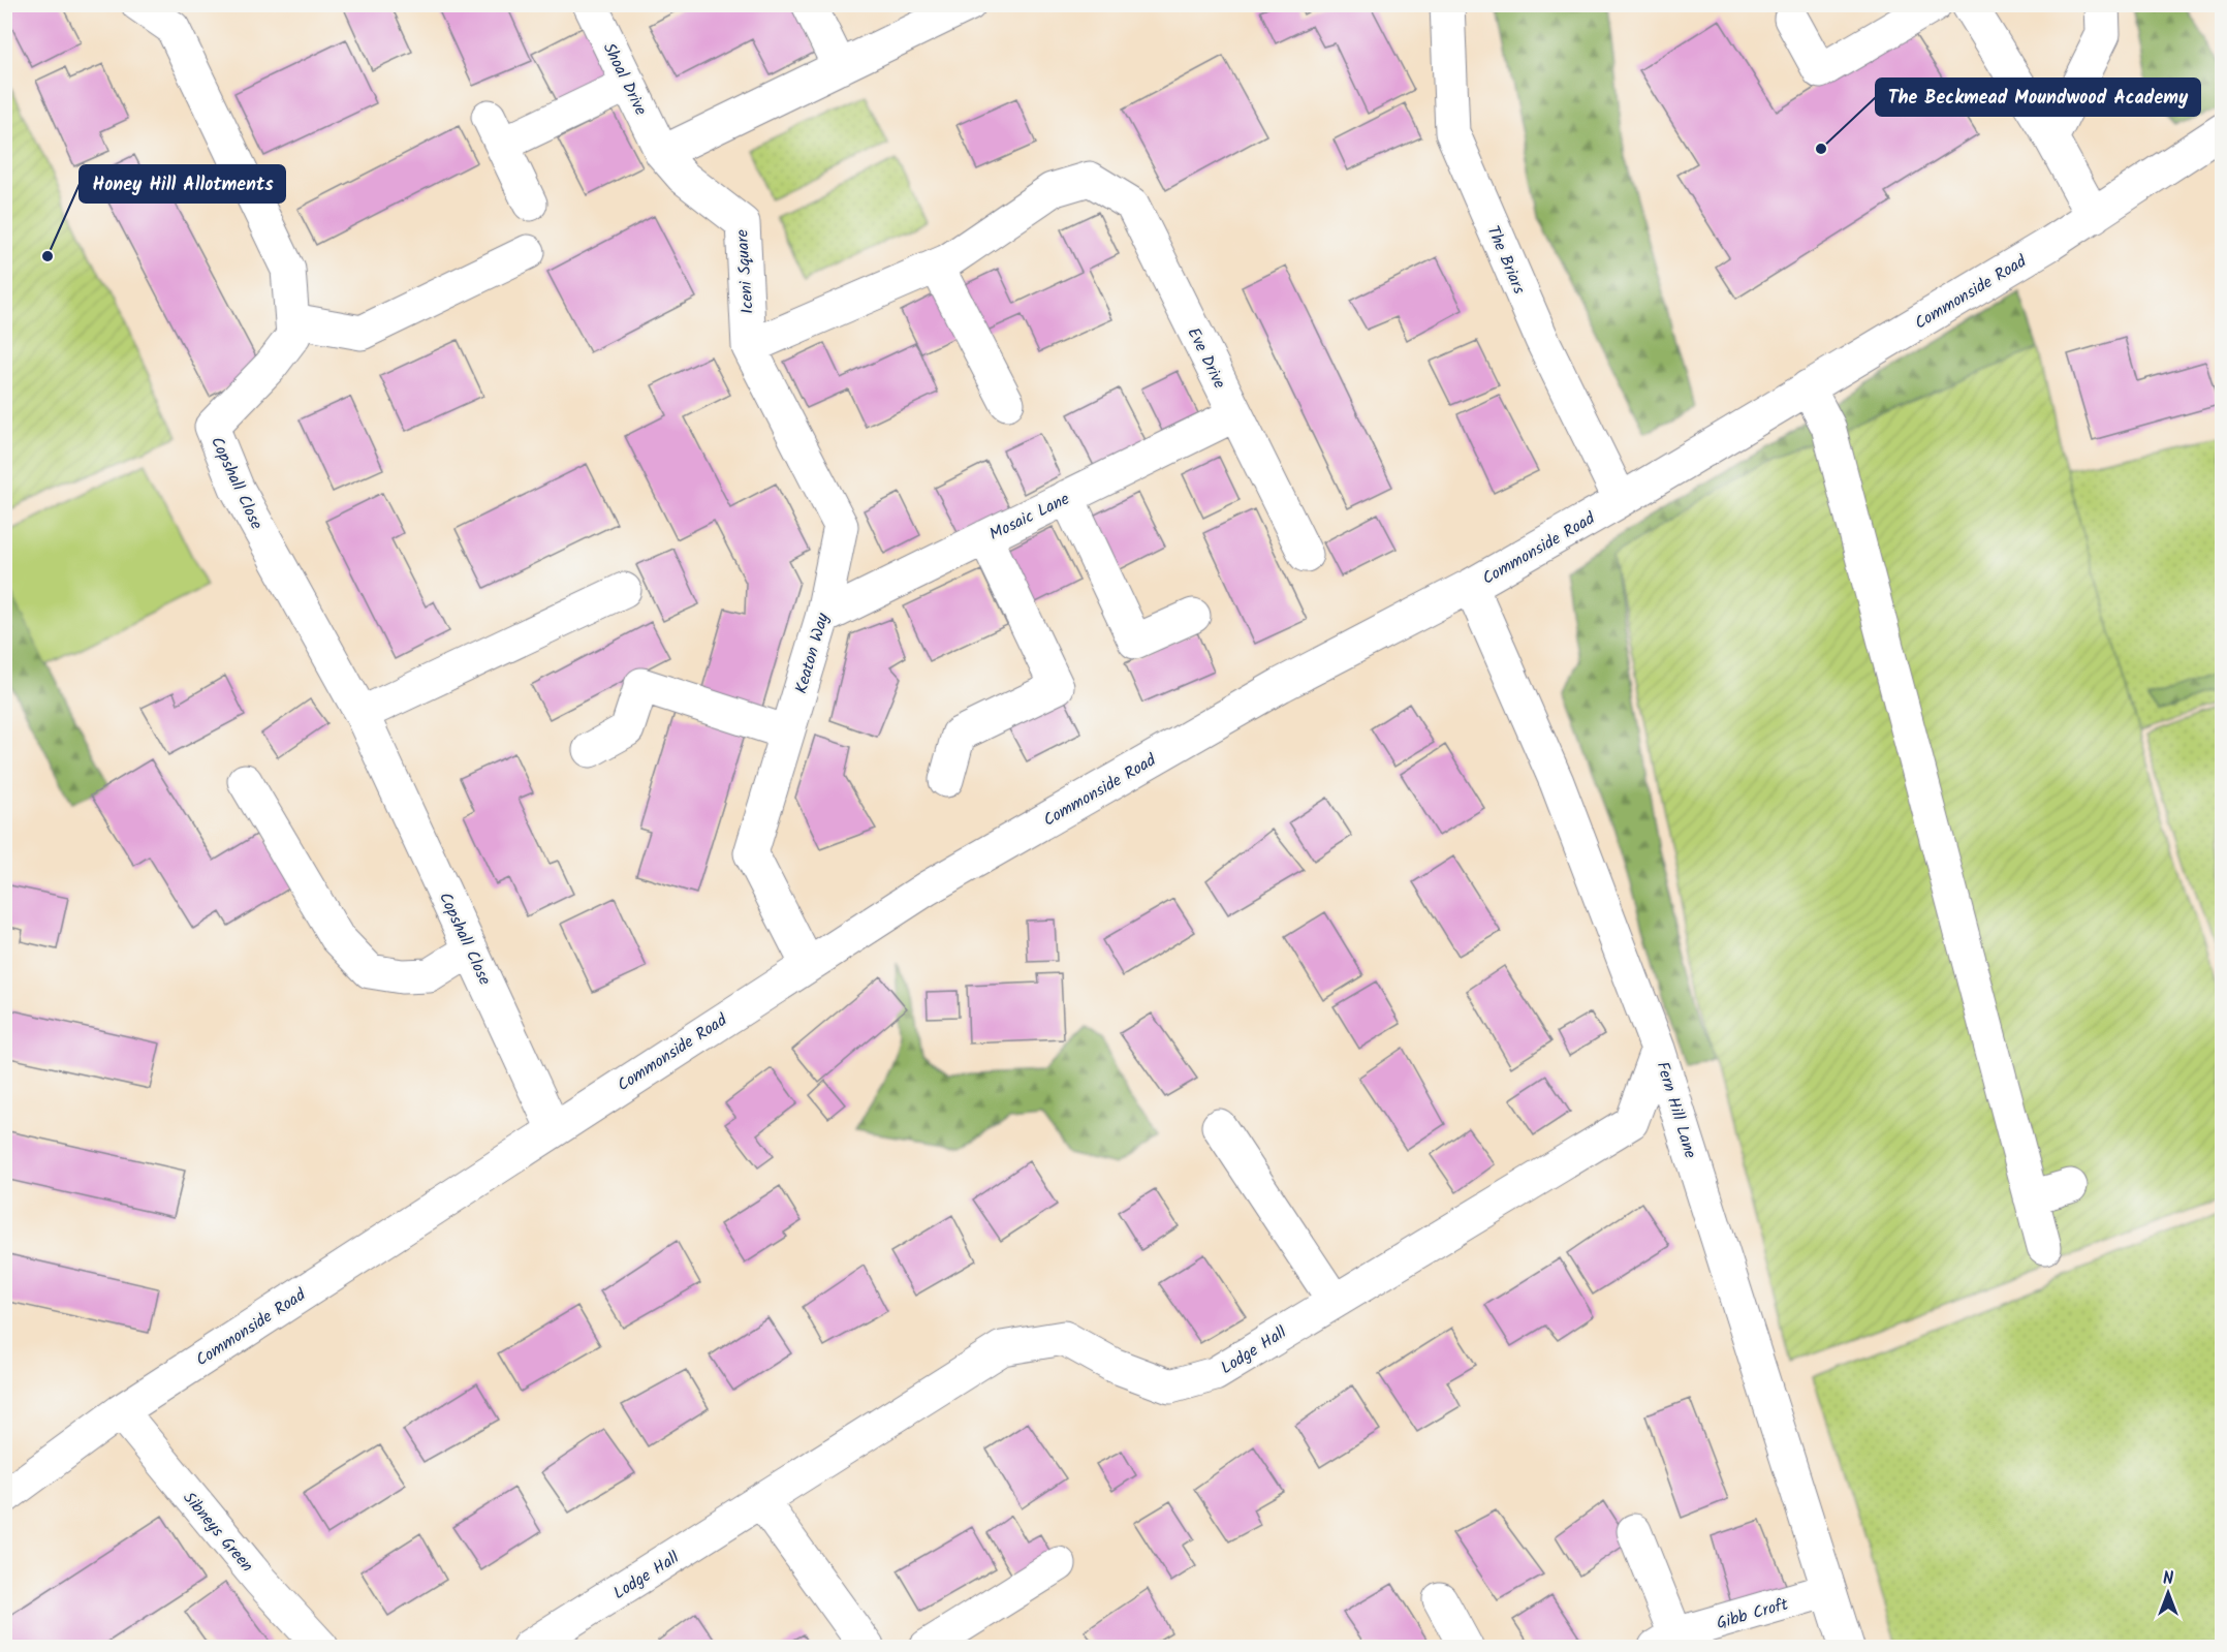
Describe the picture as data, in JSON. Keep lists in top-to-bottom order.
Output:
{
  "streets": {
    "street": [
      "Shoal Drive",
      "The Briars",
      "Iceni Square",
      "Commonside Road",
      "Eve Drive",
      "Copshall Close",
      "Mosaic Lane",
      "Keaton Way",
      "Fern Hill Lane",
      "Lodge Hall",
      "Sibneys Green",
      "Gibb Croft"
    ]
  },
  "crossings": [
    ["Shoal Drive", "Iceni Square"],
    ["The Briars", "Commonside Road"],
    ["Iceni Square", "Keaton Way"],
    ["Commonside Road", "Copshall Close"],
    ["Commonside Road", "Keaton Way"],
    ["Commonside Road", "Fern Hill Lane"],
    ["Commonside Road", "Sibneys Green"],
    ["Eve Drive", "Mosaic Lane"],
    ["Mosaic Lane", "Keaton Way"],
    ["Fern Hill Lane", "Lodge Hall"],
    ["Fern Hill Lane", "Gibb Croft"]
  ],
  "places": ["The Beckmead Moundwood Academy", "Honey Hill Allotments"],
  "north": "top"
}
